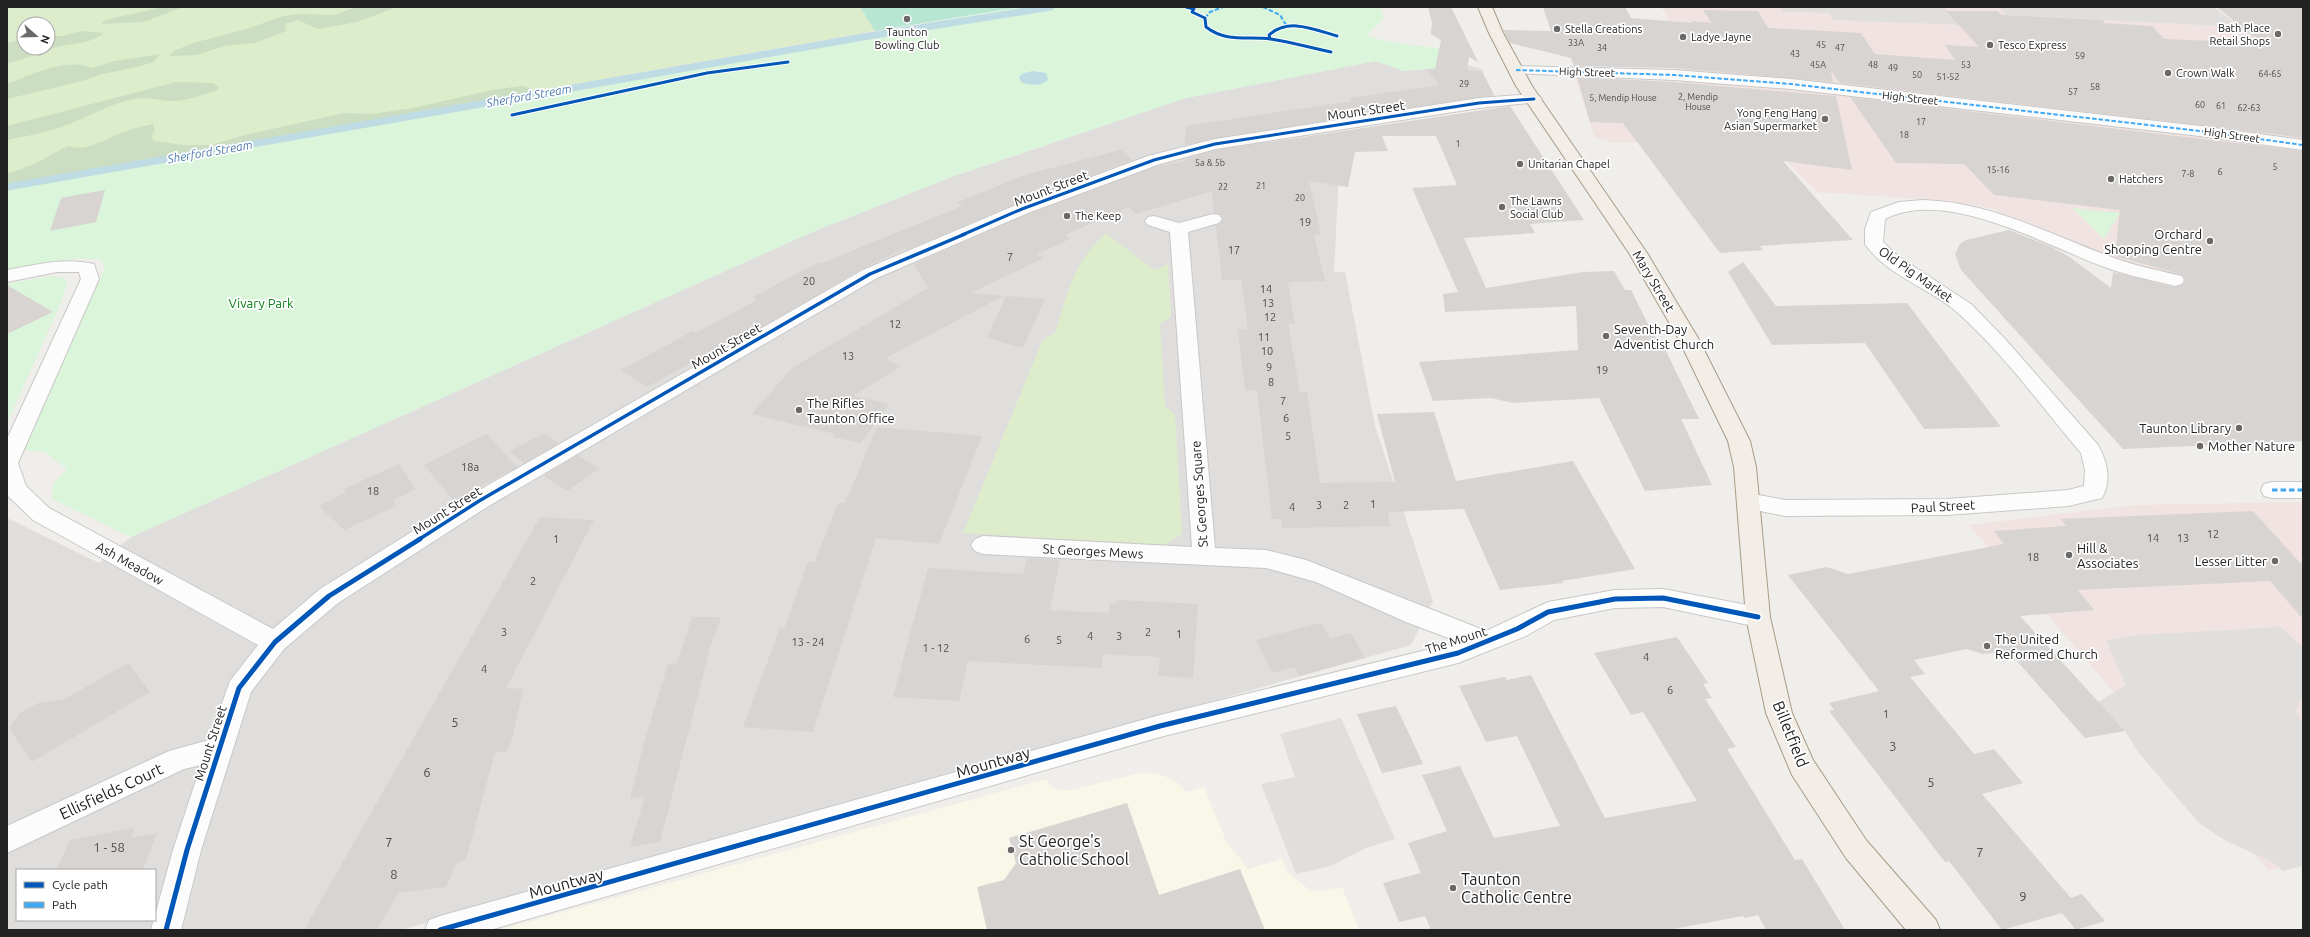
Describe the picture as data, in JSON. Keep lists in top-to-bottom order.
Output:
{
  "streets": {
    "main road": ["Mary Street", "Billetfield"],
    "street": [
      "High Street",
      "Mount Street",
      "Old Pig Market",
      "St Georges Square",
      "Paul Street",
      "St Georges Mews",
      "Ash Meadow",
      "The Mount",
      "Mountway",
      "Ellisfields Court"
    ]
  },
  "crossings": [
    ["High Street", "Mary Street"],
    ["Mount Street", "Mary Street"],
    ["Mount Street", "Ash Meadow"],
    ["Mount Street", "Ellisfields Court"],
    ["Old Pig Market", "Paul Street"],
    ["Mary Street", "Paul Street"],
    ["Mary Street", "Billetfield"],
    ["St Georges Square", "St Georges Mews"],
    ["St Georges Square", "The Mount"],
    ["Paul Street", "Billetfield"],
    ["The Mount", "Billetfield"],
    ["The Mount", "Mountway"]
  ],
  "water": ["Sherford Stream"],
  "parks": ["Vivary Park"],
  "places": [
    "Taunton Bowling Club",
    "Stella Creations",
    "Bath Place Retail Shops",
    "Ladye Jayne",
    "Tesco Express",
    "Crown Walk",
    "Yong Feng Hang Asian Supermarket",
    "Unitarian Chapel",
    "Hatchers",
    "The Lawns Social Club",
    "The Keep",
    "Orchard Shopping Centre",
    "Seventh-Day Adventist Church",
    "The Rifles Taunton Office",
    "Taunton Library",
    "Mother Nature",
    "Hill & Associates",
    "Lesser Litter",
    "The United Reformed Church",
    "St George's Catholic School",
    "Taunton Catholic Centre"
  ],
  "house_numbers": [
    "33A",
    "45",
    "34",
    "47",
    "43",
    "59",
    "45A",
    "48",
    "53",
    "49",
    "64-65",
    "50",
    "51-52",
    "29",
    "58",
    "57",
    "2, Mendip House",
    "5, Mendip House",
    "60",
    "61",
    "62-63",
    "17",
    "18",
    "1",
    "5a & 5b",
    "5",
    "15-16",
    "6",
    "7-8",
    "21",
    "22",
    "20",
    "19",
    "17",
    "7",
    "20",
    "14",
    "13",
    "12",
    "12",
    "11",
    "10",
    "13",
    "9",
    "19",
    "8",
    "7",
    "6",
    "5",
    "18a",
    "18",
    "1",
    "3",
    "2",
    "4",
    "12",
    "14",
    "13",
    "1",
    "18",
    "2",
    "3",
    "2",
    "1",
    "4",
    "3",
    "6",
    "5",
    "13 - 24",
    "1 - 12",
    "4",
    "4",
    "6",
    "1",
    "5",
    "3",
    "6",
    "5",
    "7",
    "1 - 58",
    "7",
    "8",
    "9"
  ],
  "legend": ["Cycle path", "Path"],
  "north": "right"
}
